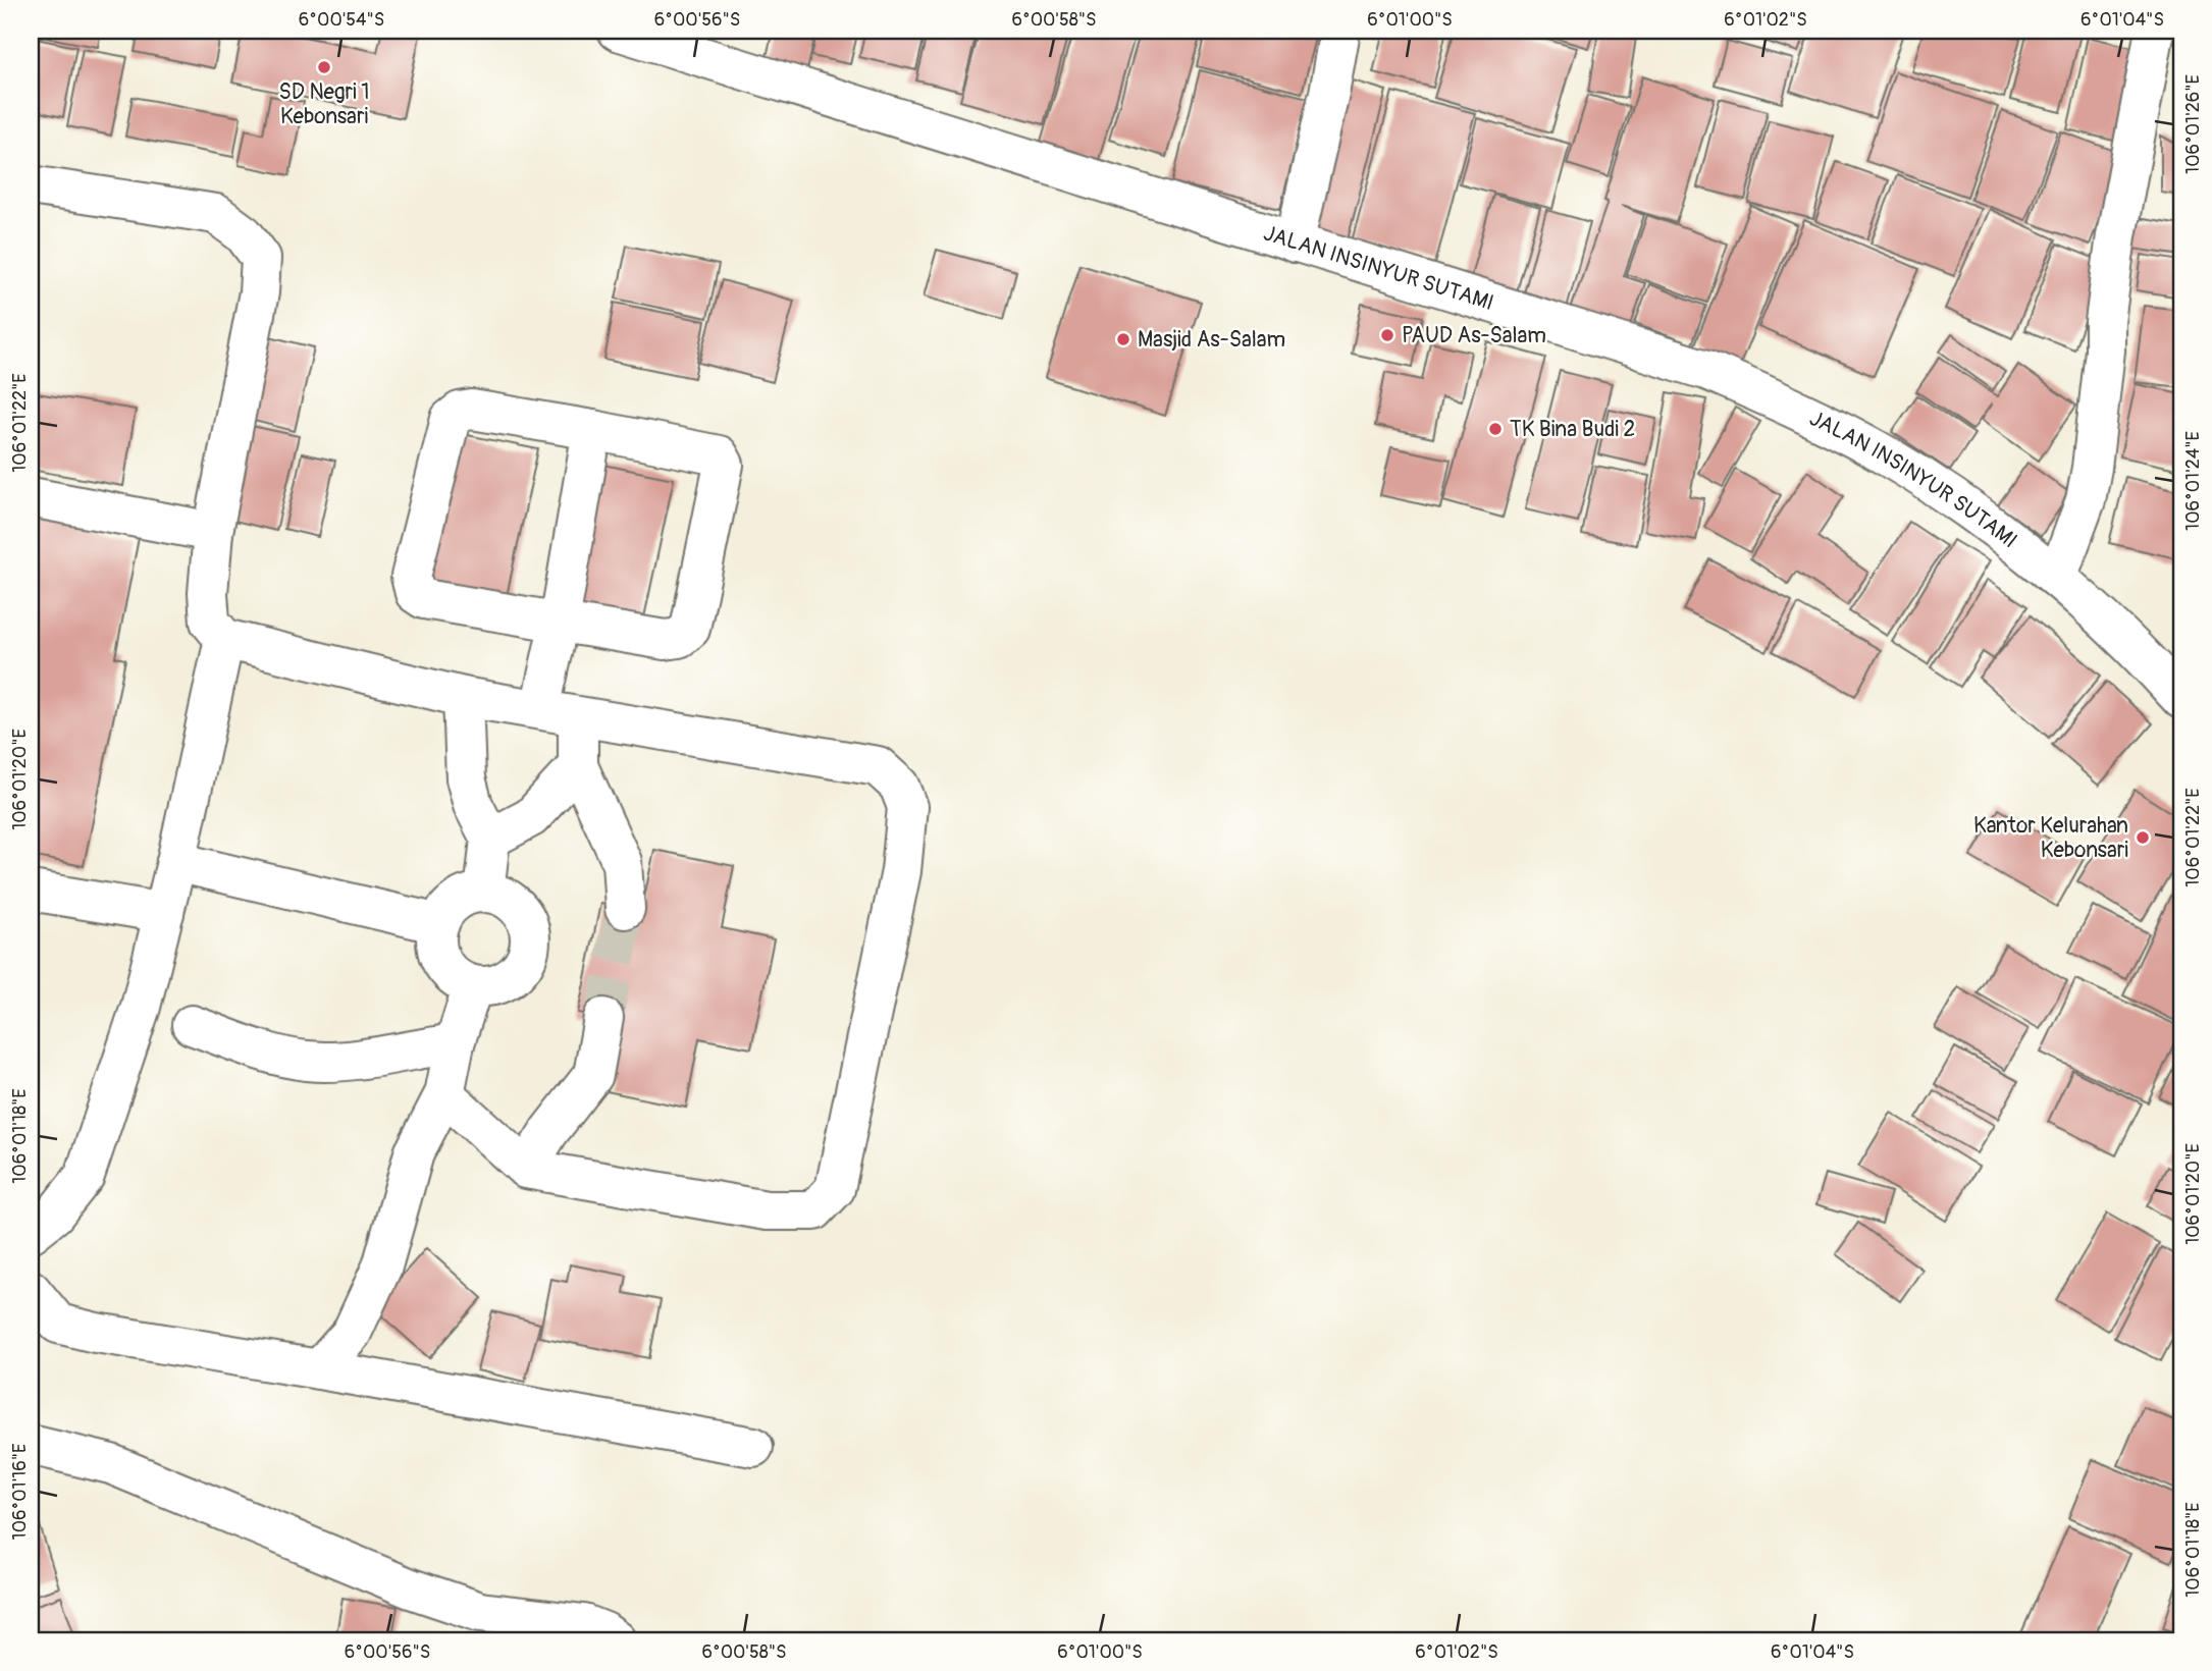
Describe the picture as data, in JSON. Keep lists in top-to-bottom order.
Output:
{
  "streets": {
    "street": ["JALAN INSINYUR SUTAMI"]
  },
  "places": [
    "SD Negri 1 Kebonsari",
    "PAUD As-Salam",
    "Masjid As-Salam",
    "TK Bina Budi 2",
    "Kantor Kelurahan Kebonsari"
  ],
  "coordinates": [
    "6°00'54\"S",
    "6°00'56\"S",
    "6°00'58\"S",
    "6°01'00\"S",
    "6°01'02\"S",
    "6°01'04\"S",
    "106°01'26\"E",
    "106°01'22\"E",
    "106°01'24\"E",
    "106°01'20\"E",
    "106°01'18\"E",
    "106°01'16\"E"
  ]
}
